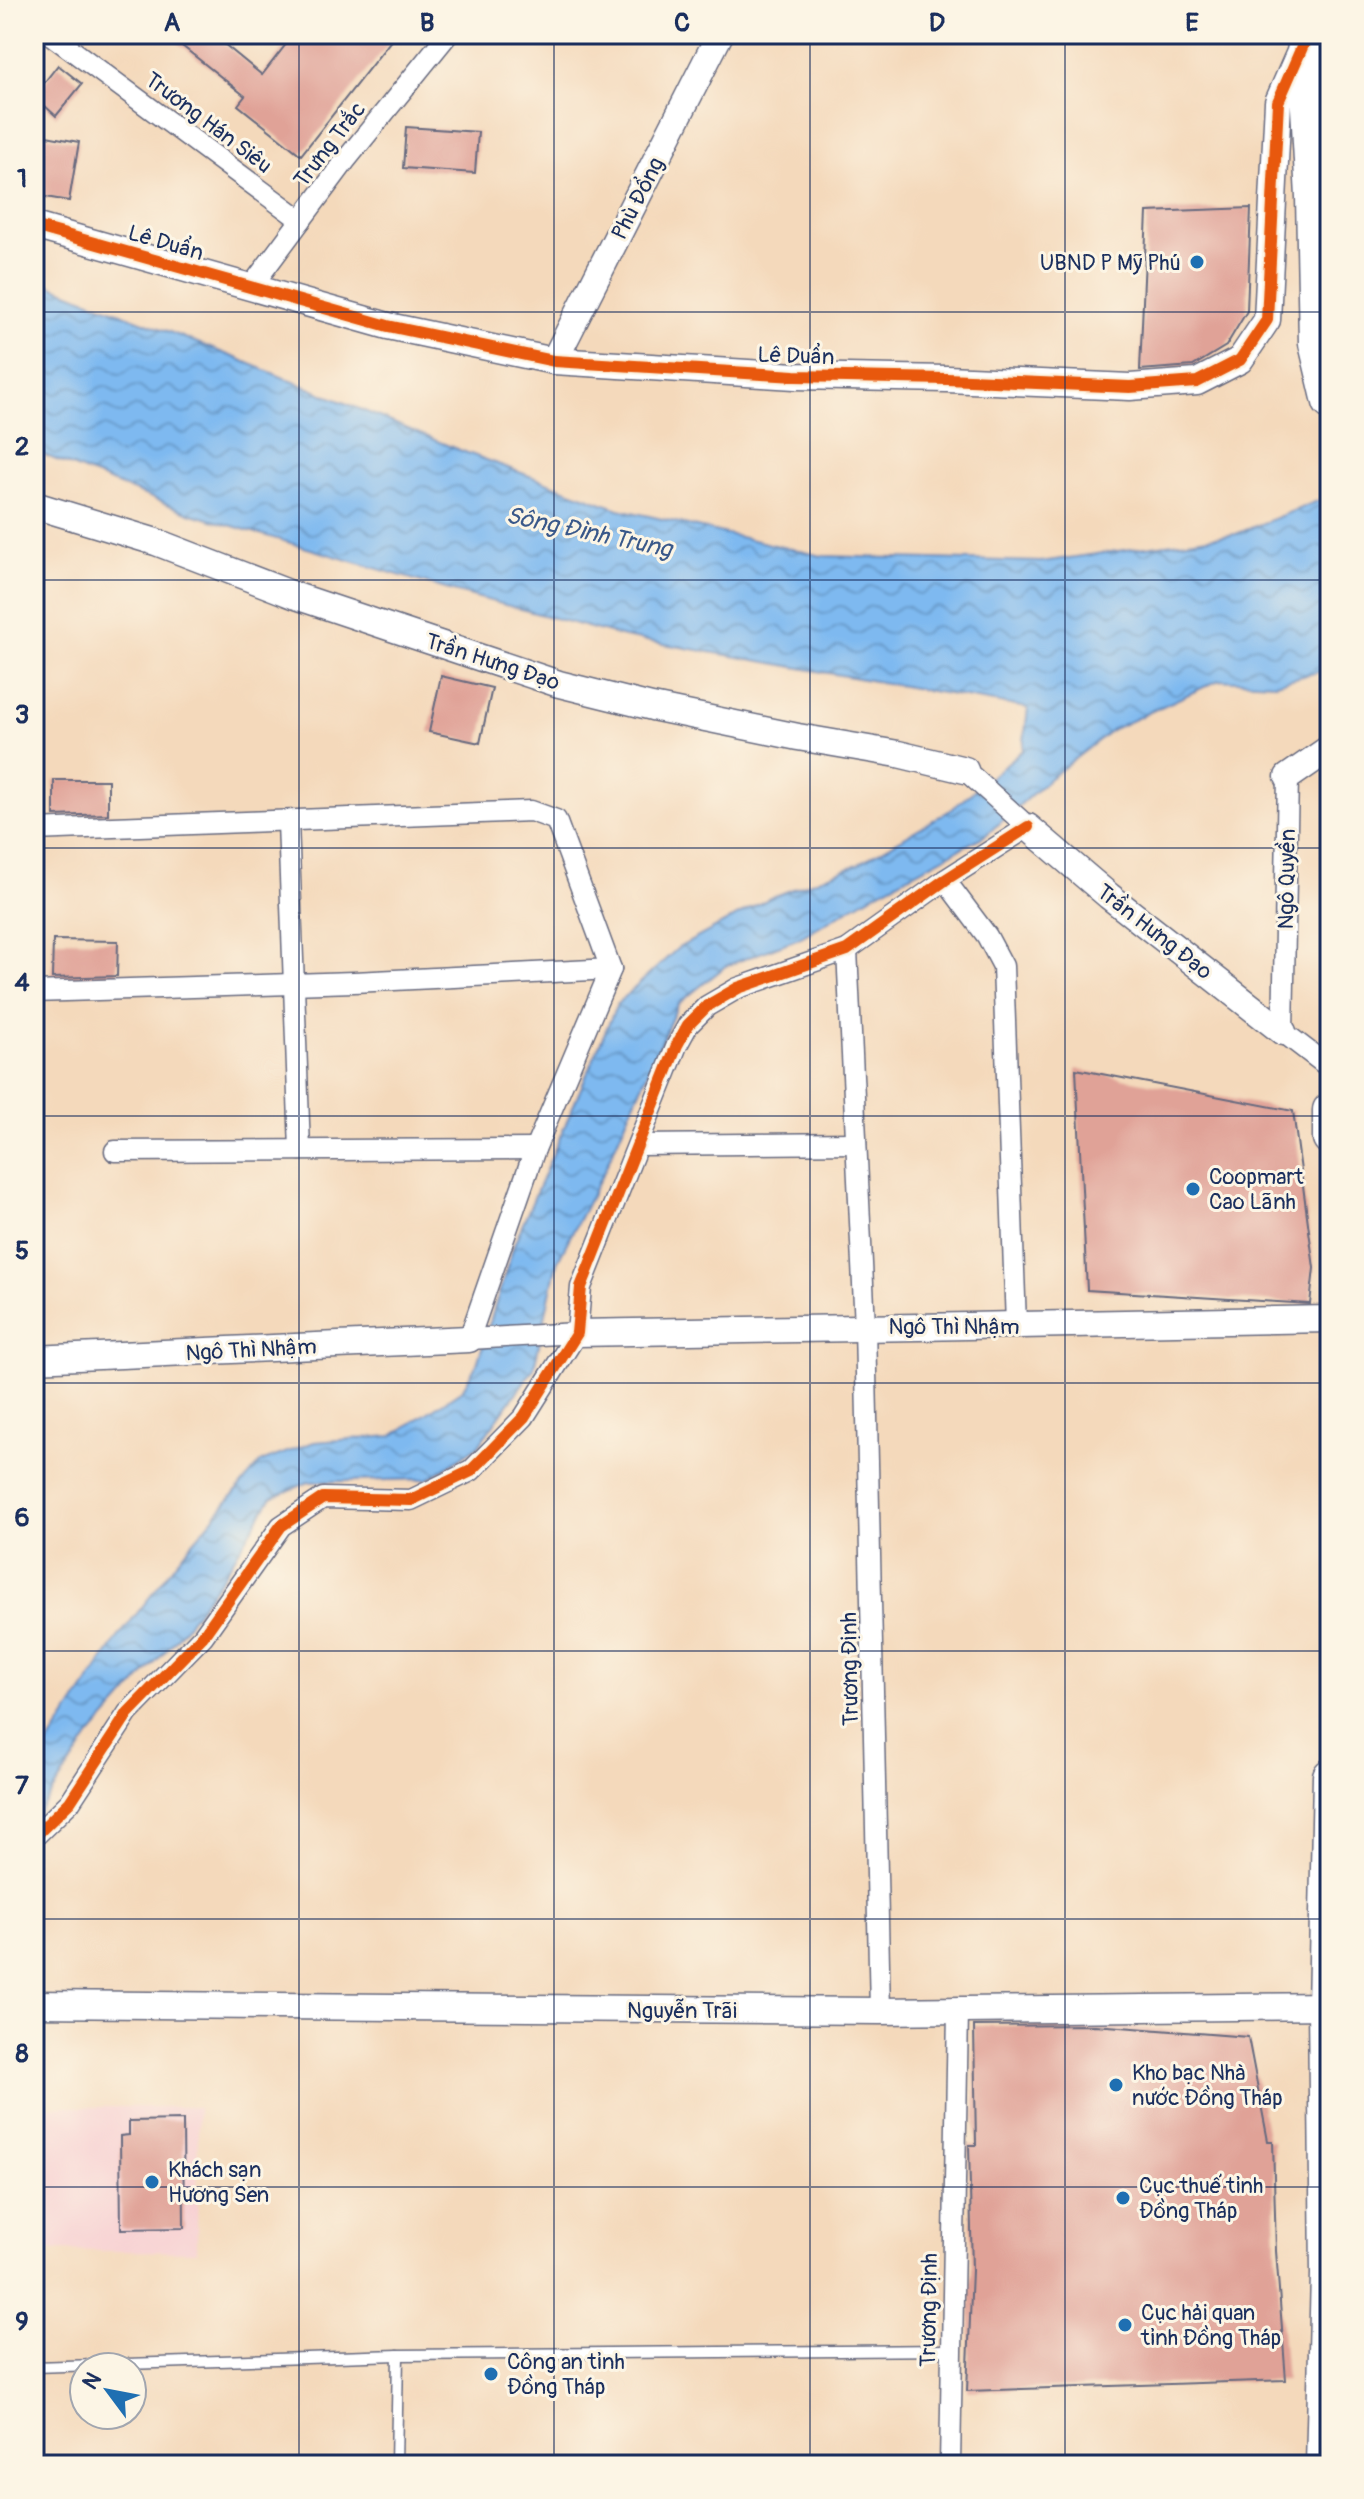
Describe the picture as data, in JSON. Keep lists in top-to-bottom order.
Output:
{
  "streets": {
    "street": [
      "Trương Hán Siêu",
      "Trưng Trắc",
      "Phù Đổng",
      "Lê Duẩn",
      "Trần Hưng Đạo",
      "Ngô Quyền",
      "Ngô Thì Nhậm",
      "Trương Định",
      "Nguyễn Trãi"
    ]
  },
  "crossings": [
    ["Trương Hán Siêu", "Trưng Trắc"],
    ["Trưng Trắc", "Lê Duẩn"],
    ["Phù Đổng", "Lê Duẩn"],
    ["Trần Hưng Đạo", "Ngô Quyền"],
    ["Ngô Thì Nhậm", "Trương Định"],
    ["Trương Định", "Nguyễn Trãi"]
  ],
  "water": ["Sông Đình Trung"],
  "places": [
    "UBND P Mỹ Phú",
    "Coopmart Cao Lãnh",
    "Kho bạc Nhà nước Đồng Tháp",
    "Khách sạn Hương Sen",
    "Cục thuế tỉnh Đồng Tháp",
    "Cục hải quan tỉnh Đồng Tháp",
    "Công an tỉnh Đồng Tháp"
  ],
  "north": "top left",
  "grid": {
    "columns": [
      "A",
      "B",
      "C",
      "D",
      "E"
    ],
    "rows": [
      "1",
      "2",
      "3",
      "4",
      "5",
      "6",
      "7",
      "8",
      "9"
    ]
  }
}
